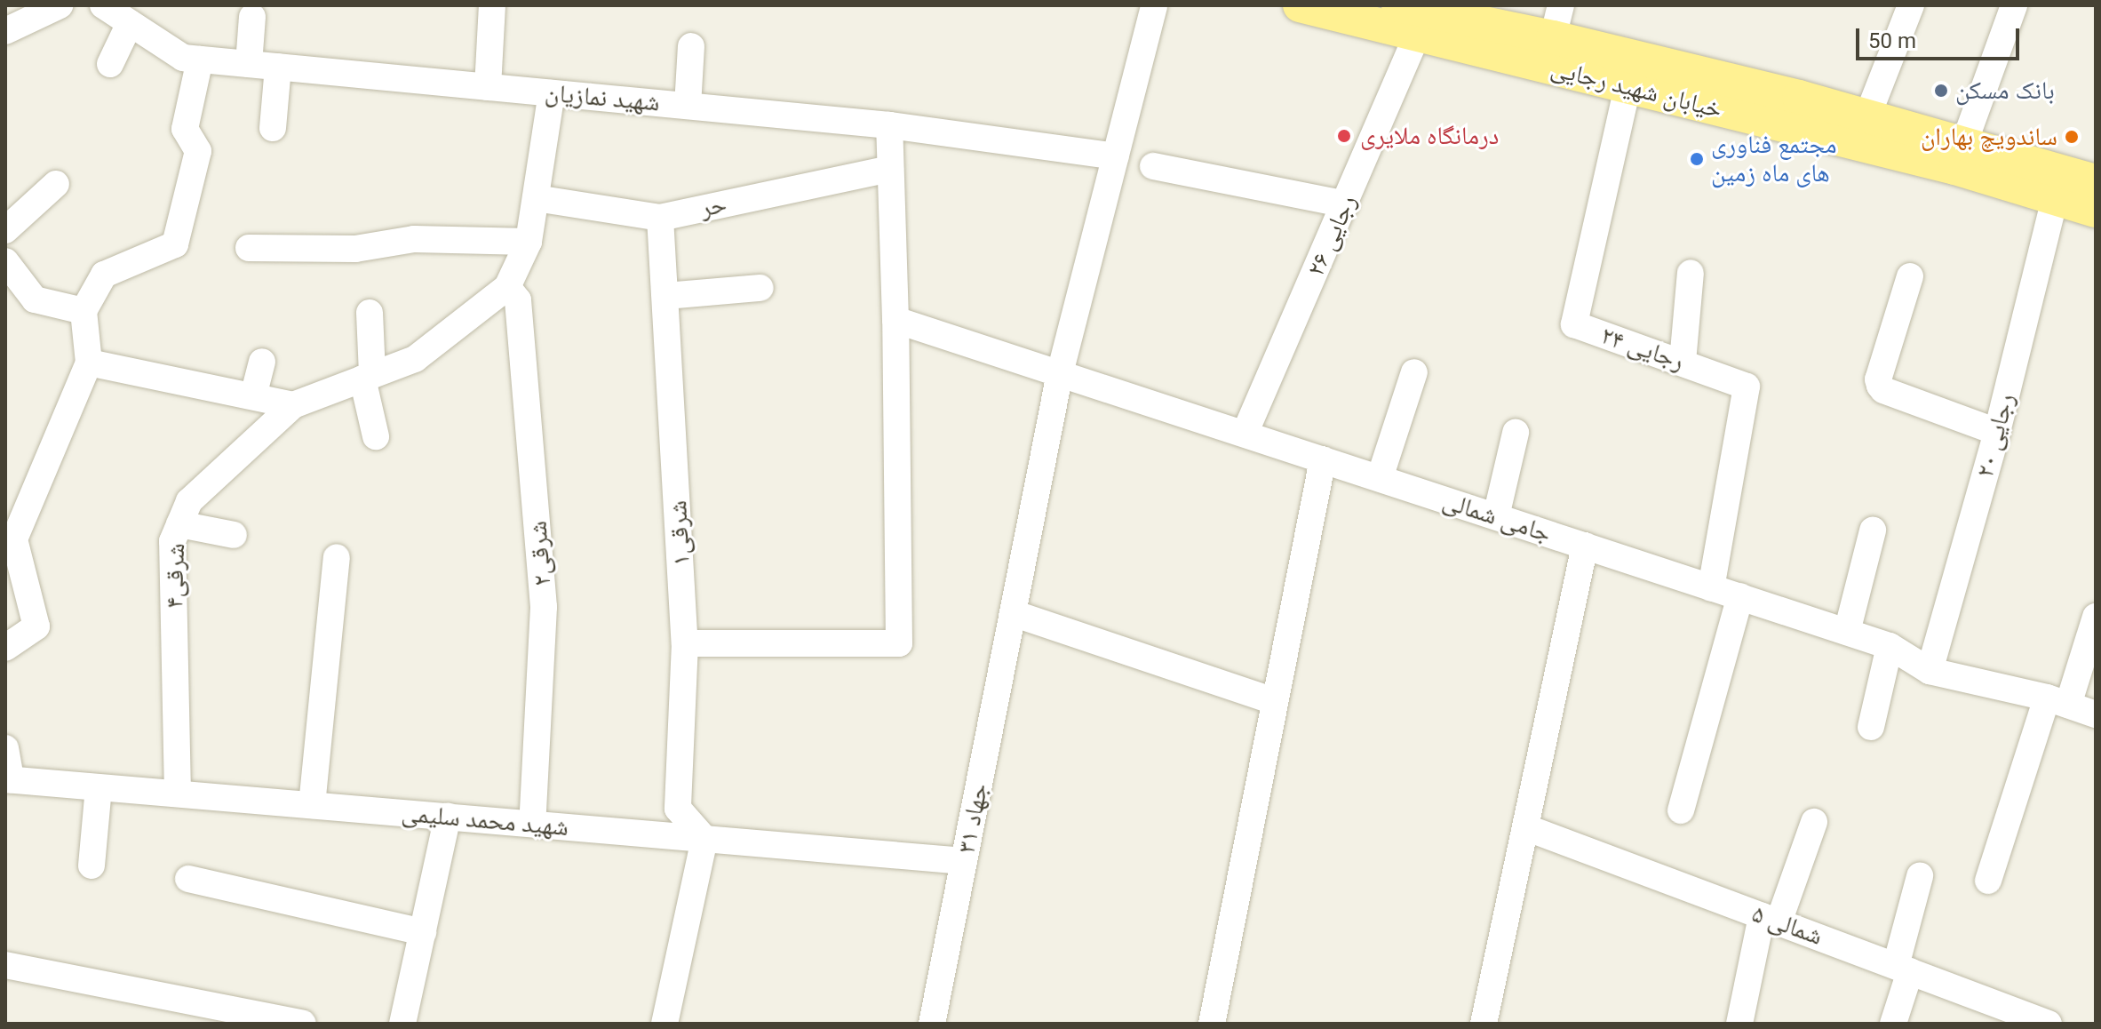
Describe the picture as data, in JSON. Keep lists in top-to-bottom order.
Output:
{
  "streets": {
    "main road": ["خیابان شهید رجایی"],
    "street": [
      "شهید نمازیان",
      "حر",
      "رجایی ۲۶",
      "رجایی ۲۴",
      "رجایی ۲۰",
      "جامی شمالی",
      "شرقی۱",
      "شرقی۲",
      "شرقی۴",
      "جهاد ۳۱",
      "شهید محمد سلیمی",
      "شمالی ۵"
    ]
  },
  "crossings": [
    ["خیابان شهید رجایی", "رجایی ۲۶"],
    ["خیابان شهید رجایی", "رجایی ۲۴"],
    ["خیابان شهید رجایی", "رجایی ۲۰"],
    ["حر", "شرقی۱"],
    ["رجایی ۲۶", "جامی شمالی"],
    ["رجایی ۲۴", "جامی شمالی"],
    ["رجایی ۲۰", "جامی شمالی"],
    ["جامی شمالی", "جهاد ۳۱"],
    ["شرقی۱", "شهید محمد سلیمی"],
    ["شرقی۲", "شهید محمد سلیمی"],
    ["شرقی۴", "شهید محمد سلیمی"],
    ["جهاد ۳۱", "شهید محمد سلیمی"]
  ],
  "places": [
    "بانک مسکن",
    "درمانگاه ملایری",
    "ساندویچ بهاران",
    "مجتمع فناوری های ماه زمین"
  ],
  "scale_bar": "50 m"
}
